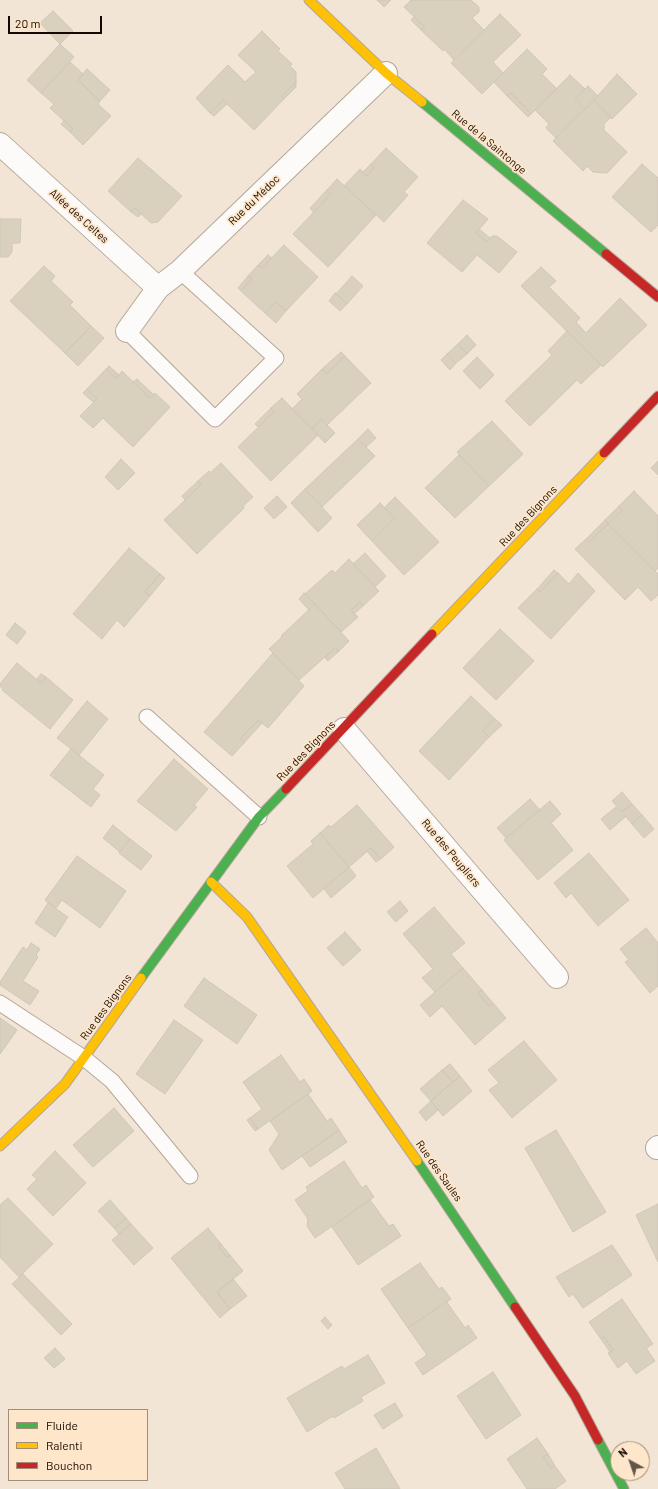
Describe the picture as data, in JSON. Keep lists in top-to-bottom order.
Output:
{
  "streets": {
    "street": [
      "Rue de la Saintonge",
      "Rue du Médoc",
      "Allée des Celtes",
      "Rue des Bignons",
      "Rue des Peupliers",
      "Rue des Saules"
    ]
  },
  "crossings": [
    ["Rue de la Saintonge", "Rue du Médoc"],
    ["Rue du Médoc", "Allée des Celtes"],
    ["Rue des Bignons", "Rue des Peupliers"],
    ["Rue des Bignons", "Rue des Saules"]
  ],
  "legend": ["Fluide", "Ralenti", "Bouchon"],
  "scale_bar": "20 m",
  "north": "top left"
}
